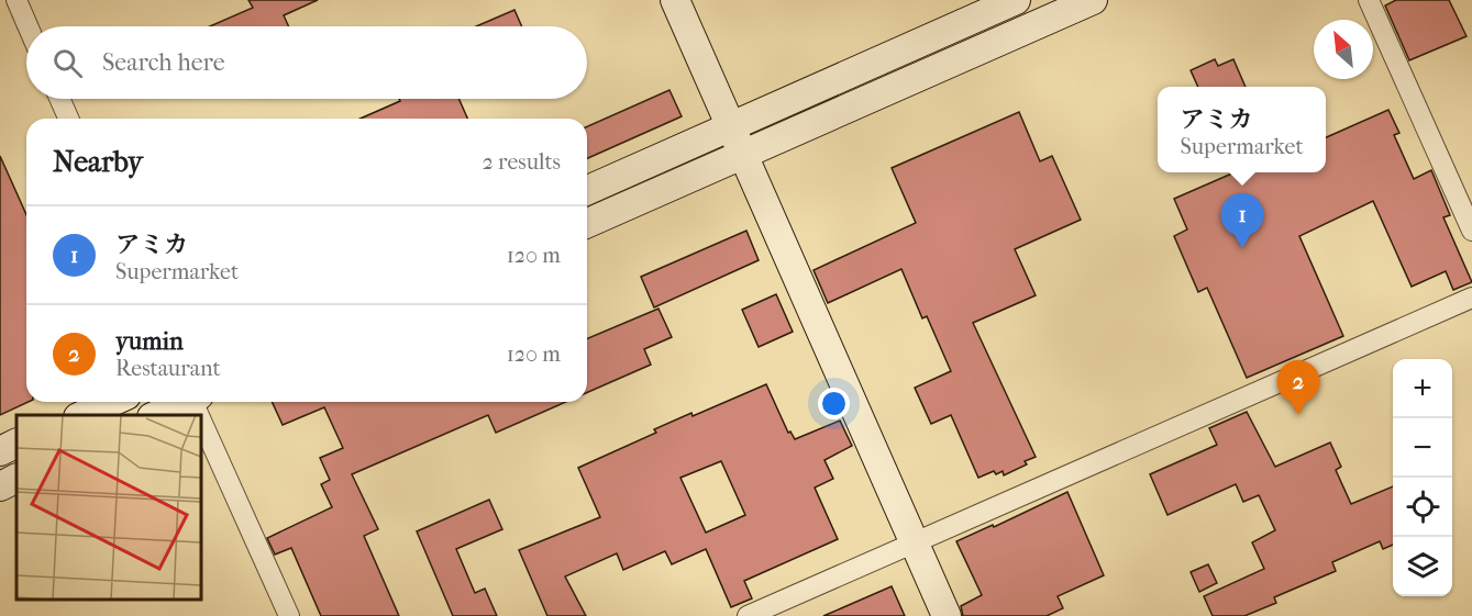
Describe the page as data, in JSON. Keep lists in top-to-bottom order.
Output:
{
  "north": "top left",
  "page": {
    "search": "Search here",
    "popup": ["アミカ", "Supermarket"],
    "heading": ["Nearby", "2 results"],
    "pins": ["1", "2"],
    "list": [
      {
        "mark": "1",
        "name": "アミカ",
        "note": "Supermarket",
        "value": "120 m"
      },
      {
        "mark": "2",
        "name": "yumin",
        "note": "Restaurant",
        "value": "120 m"
      }
    ],
    "map_buttons": ["+", "−"]
  }
}
